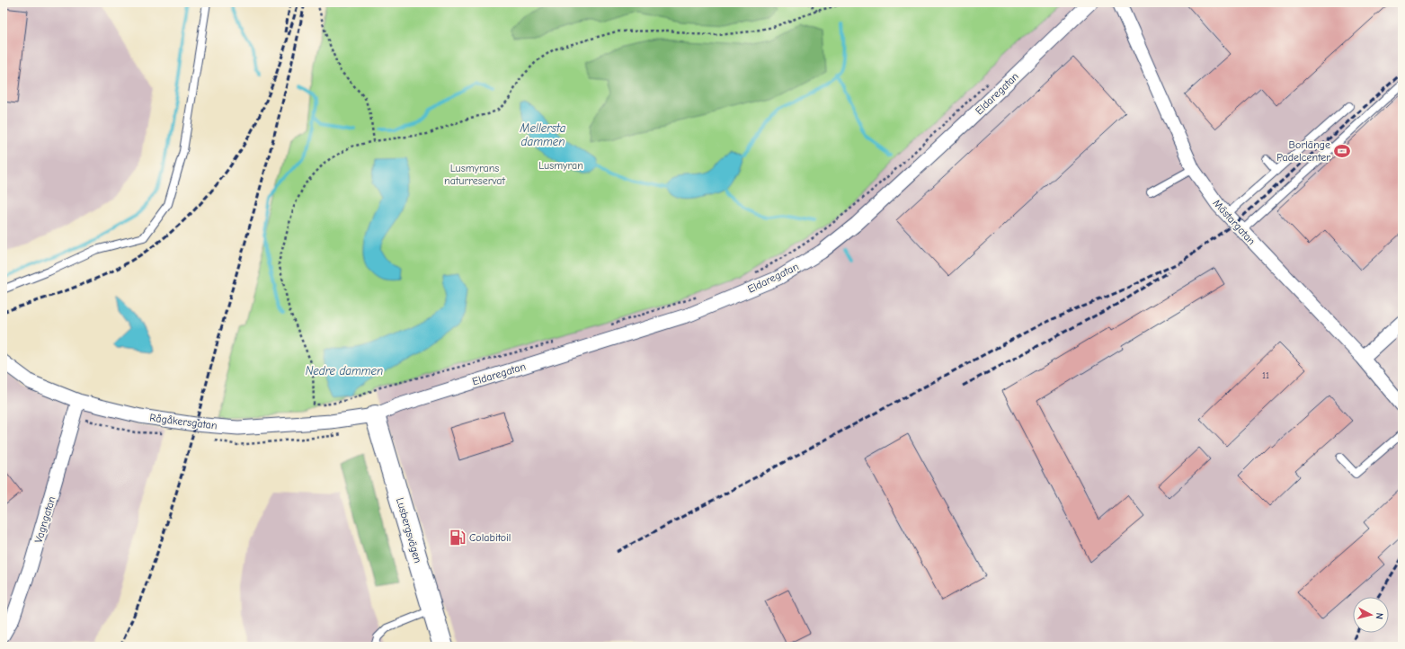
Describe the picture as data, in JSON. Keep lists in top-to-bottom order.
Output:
{
  "streets": {
    "street": [
      "Eldaregatan",
      "Mästargatan",
      "Rågåkersgatan",
      "Vagngatan",
      "Lusbergsvägen"
    ]
  },
  "crossings": [
    ["Eldaregatan", "Rågåkersgatan"],
    ["Eldaregatan", "Lusbergsvägen"],
    ["Rågåkersgatan", "Vagngatan"],
    ["Rågåkersgatan", "Lusbergsvägen"]
  ],
  "water": ["Mellersta dammen", "Nedre dammen"],
  "parks": ["Lusmyran", "Lusmyrans naturreservat"],
  "places": {
    "sports": ["Borlänge Padelcenter"],
    "fuel station": ["Colabitoil"]
  },
  "house_numbers": ["11"],
  "north": "right"
}
